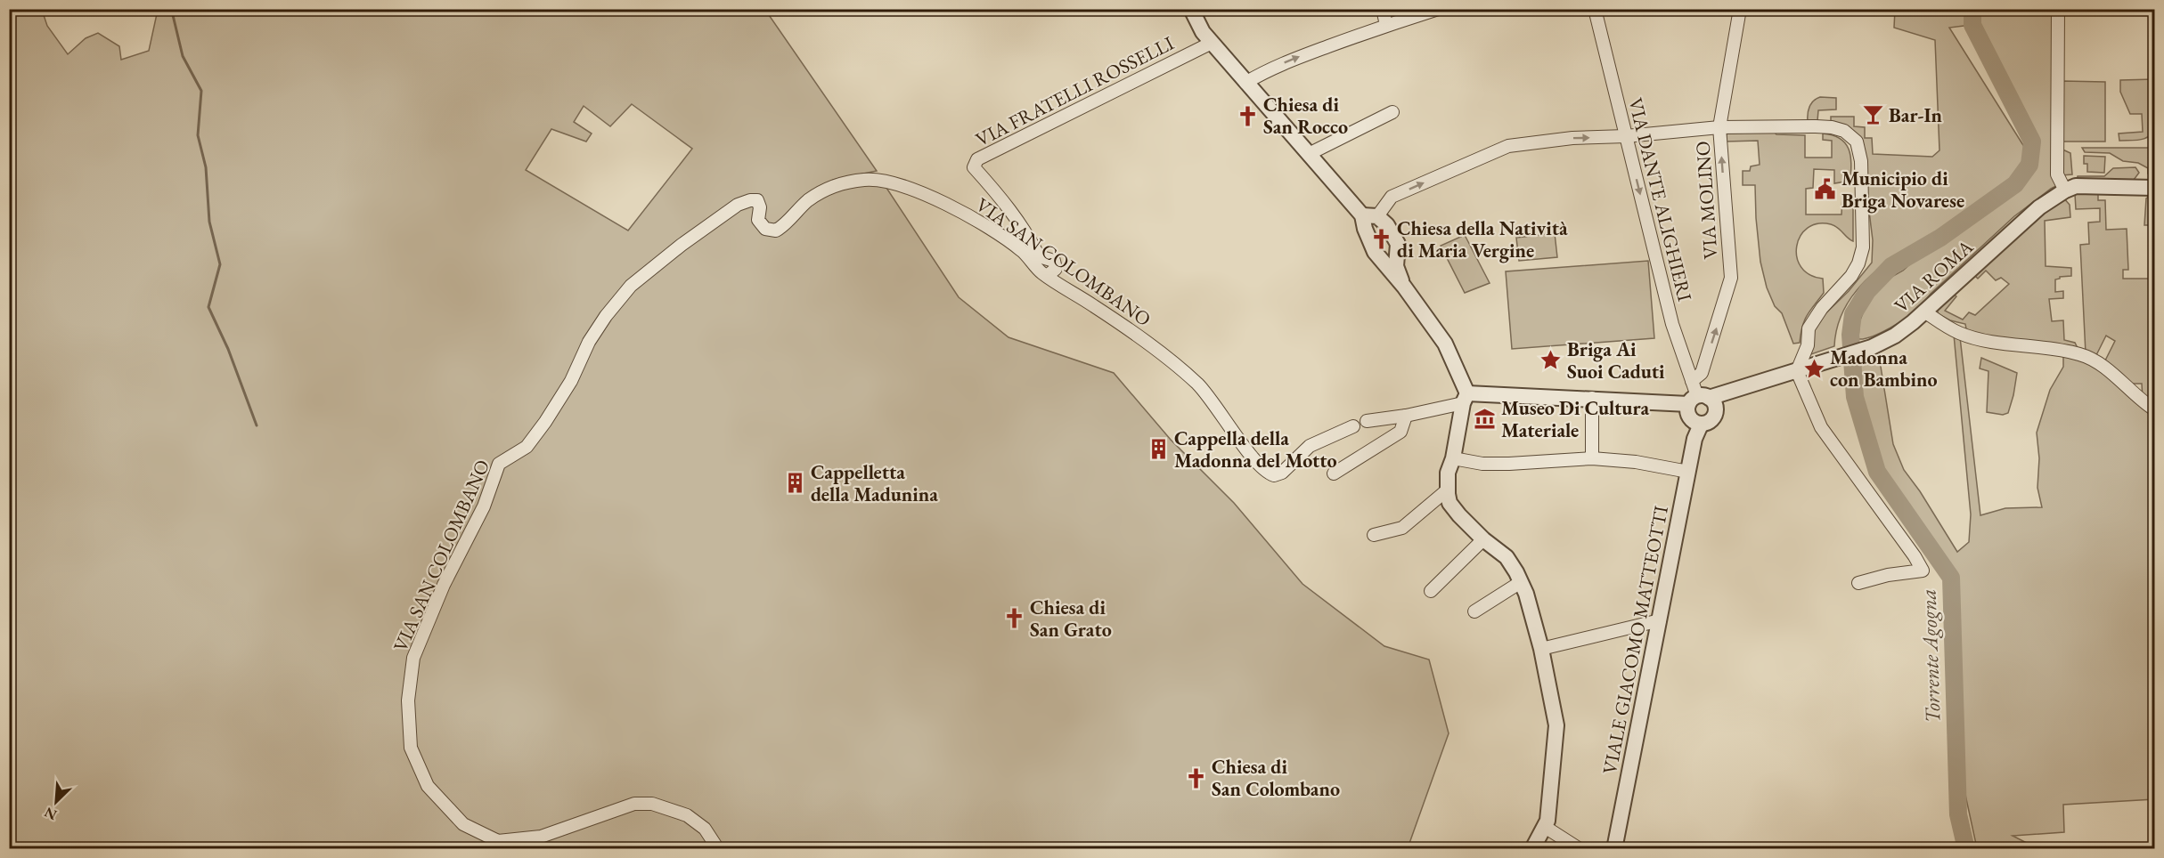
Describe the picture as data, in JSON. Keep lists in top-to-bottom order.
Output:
{
  "streets": {
    "street": [
      "VIA FRATELLI ROSSELLI",
      "VIA DANTE ALIGHIERI",
      "VIA MOLINO",
      "VIA SAN COLOMBANO",
      "VIA ROMA",
      "VIALE GIACOMO MATTEOTTI"
    ]
  },
  "crossings": [
    ["VIA FRATELLI ROSSELLI", "VIA SAN COLOMBANO"],
    ["VIA DANTE ALIGHIERI", "VIA MOLINO"],
    ["VIA DANTE ALIGHIERI", "VIA ROMA"],
    ["VIA DANTE ALIGHIERI", "VIALE GIACOMO MATTEOTTI"],
    ["VIA ROMA", "VIALE GIACOMO MATTEOTTI"]
  ],
  "one_way": ["VIA DANTE ALIGHIERI", "VIA MOLINO"],
  "water": ["Torrente Agogna"],
  "places": {
    "bar": ["Bar-In"],
    "church": [
      "Chiesa di San Rocco",
      "Chiesa della Natività di Maria Vergine",
      "Chiesa di San Grato",
      "Chiesa di San Colombano"
    ],
    "public building": ["Municipio di Briga Novarese"],
    "place": ["Briga Ai Suoi Caduti", "Madonna con Bambino"],
    "museum": ["Museo Di Cultura Materiale"],
    "building": ["Cappella della Madonna del Motto", "Cappelletta della Madunina"]
  },
  "north": "bottom left"
}
